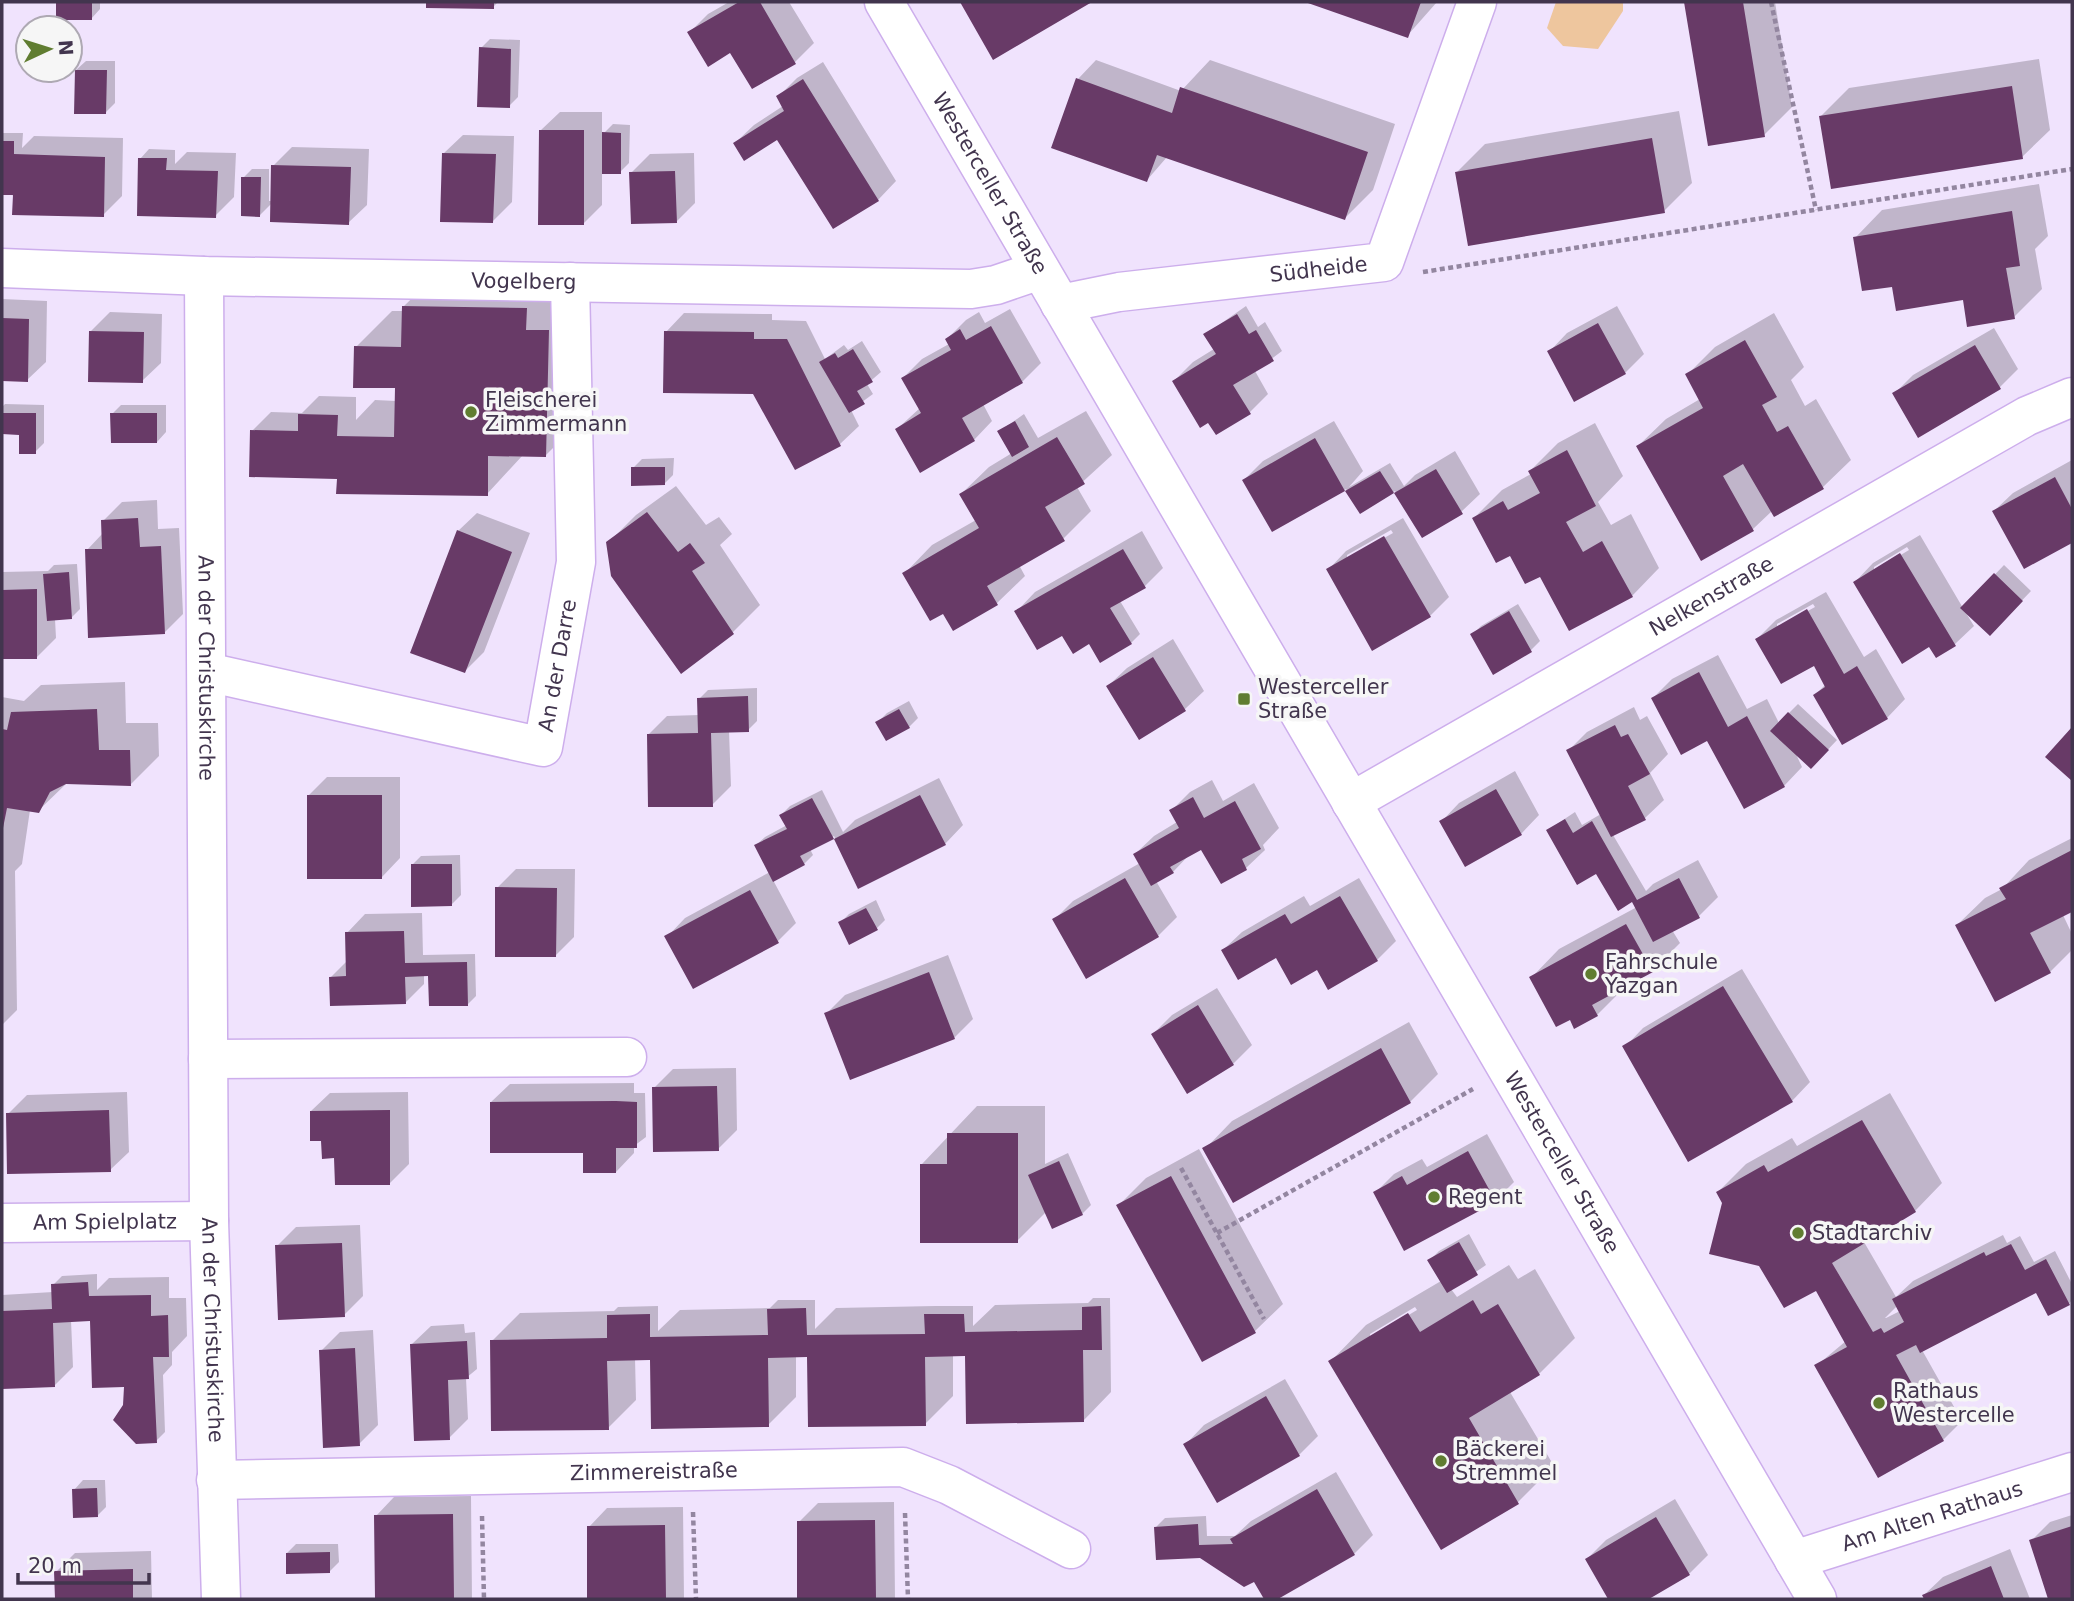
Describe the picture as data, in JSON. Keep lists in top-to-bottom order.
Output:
{
  "streets": {
    "street": [
      "Westerceller Straße",
      "Südheide",
      "Vogelberg",
      "Nelkenstraße",
      "An der Darre",
      "An der Christuskirche",
      "Am Spielplatz",
      "Zimmereistraße",
      "Am Alten Rathaus"
    ]
  },
  "crossings": [
    ["Westerceller Straße", "Südheide"],
    ["Westerceller Straße", "Vogelberg"],
    ["Westerceller Straße", "Nelkenstraße"],
    ["Westerceller Straße", "Am Alten Rathaus"],
    ["Vogelberg", "An der Darre"],
    ["Vogelberg", "An der Christuskirche"],
    ["An der Darre", "An der Christuskirche"],
    ["An der Christuskirche", "Am Spielplatz"],
    ["An der Christuskirche", "Zimmereistraße"]
  ],
  "places": {
    "other": [
      "Fleischerei Zimmermann",
      "Fahrschule Yazgan",
      "Regent",
      "Stadtarchiv",
      "Rathaus Westercelle",
      "Bäckerei Stremmel"
    ],
    "transit": ["Westerceller Straße"]
  },
  "scale_bar": "20 m",
  "north": "right"
}
